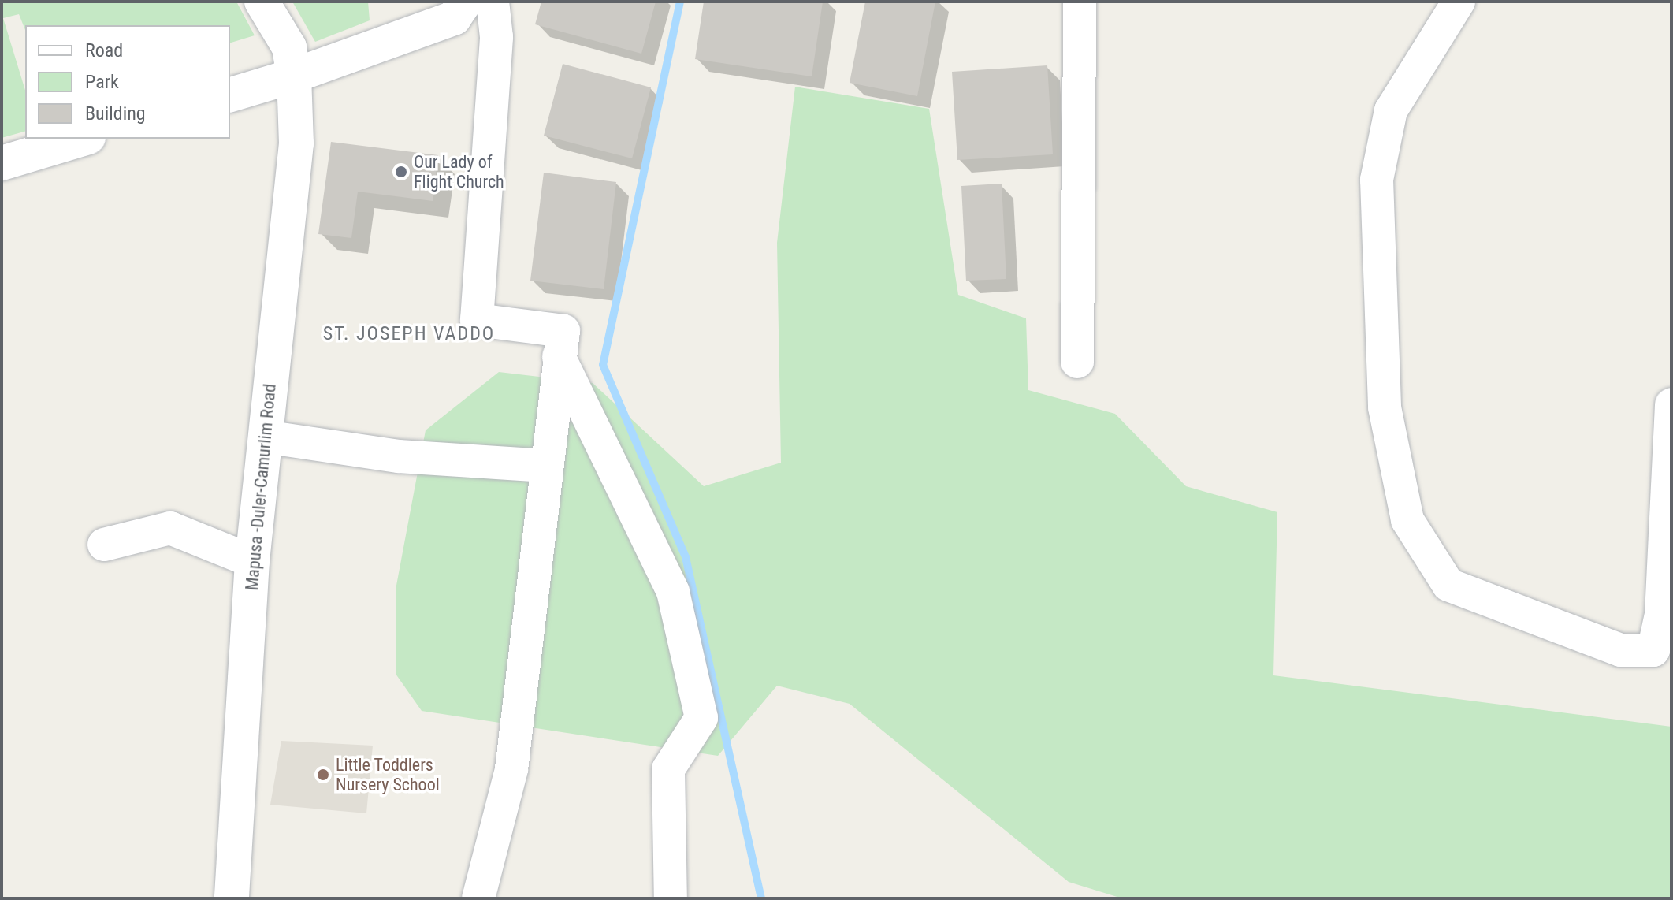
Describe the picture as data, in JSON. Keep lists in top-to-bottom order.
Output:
{
  "streets": {
    "main road": ["Mapusa -Duler-Camurlim Road"]
  },
  "districts": ["ST. JOSEPH VADDO"],
  "places": ["Our Lady of Flight Church", "Little Toddlers Nursery School"],
  "legend": ["Road", "Park", "Building"]
}
